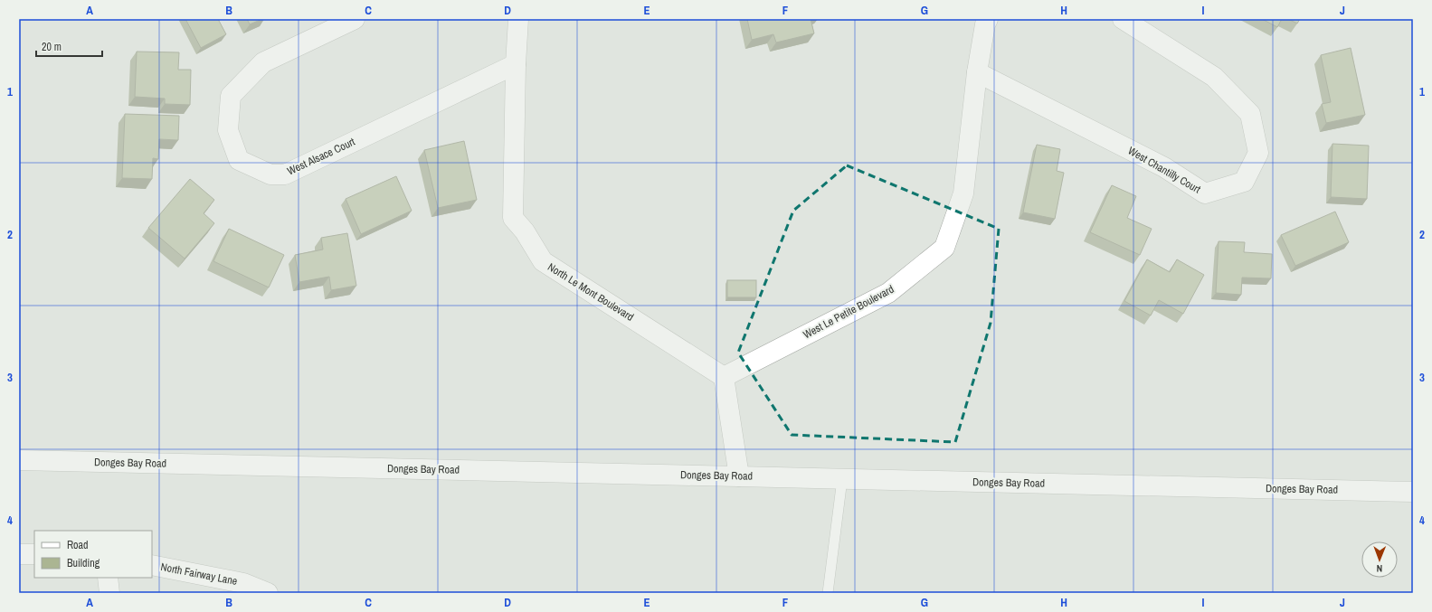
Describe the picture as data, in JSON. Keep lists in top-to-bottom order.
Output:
{
  "streets": {
    "street": [
      "West Alsace Court",
      "West Chantilly Court",
      "North Le Mont Boulevard",
      "West Le Petite Boulevard",
      "Donges Bay Road",
      "North Fairway Lane"
    ]
  },
  "crossings": [
    ["West Alsace Court", "North Le Mont Boulevard"],
    ["West Chantilly Court", "West Le Petite Boulevard"],
    ["North Le Mont Boulevard", "West Le Petite Boulevard"]
  ],
  "legend": ["Road", "Building"],
  "scale_bar": "20 m",
  "north": "bottom",
  "grid": {
    "columns": [
      "A",
      "B",
      "C",
      "D",
      "E",
      "F",
      "G",
      "H",
      "I",
      "J"
    ],
    "rows": [
      "1",
      "2",
      "3",
      "4"
    ]
  }
}
